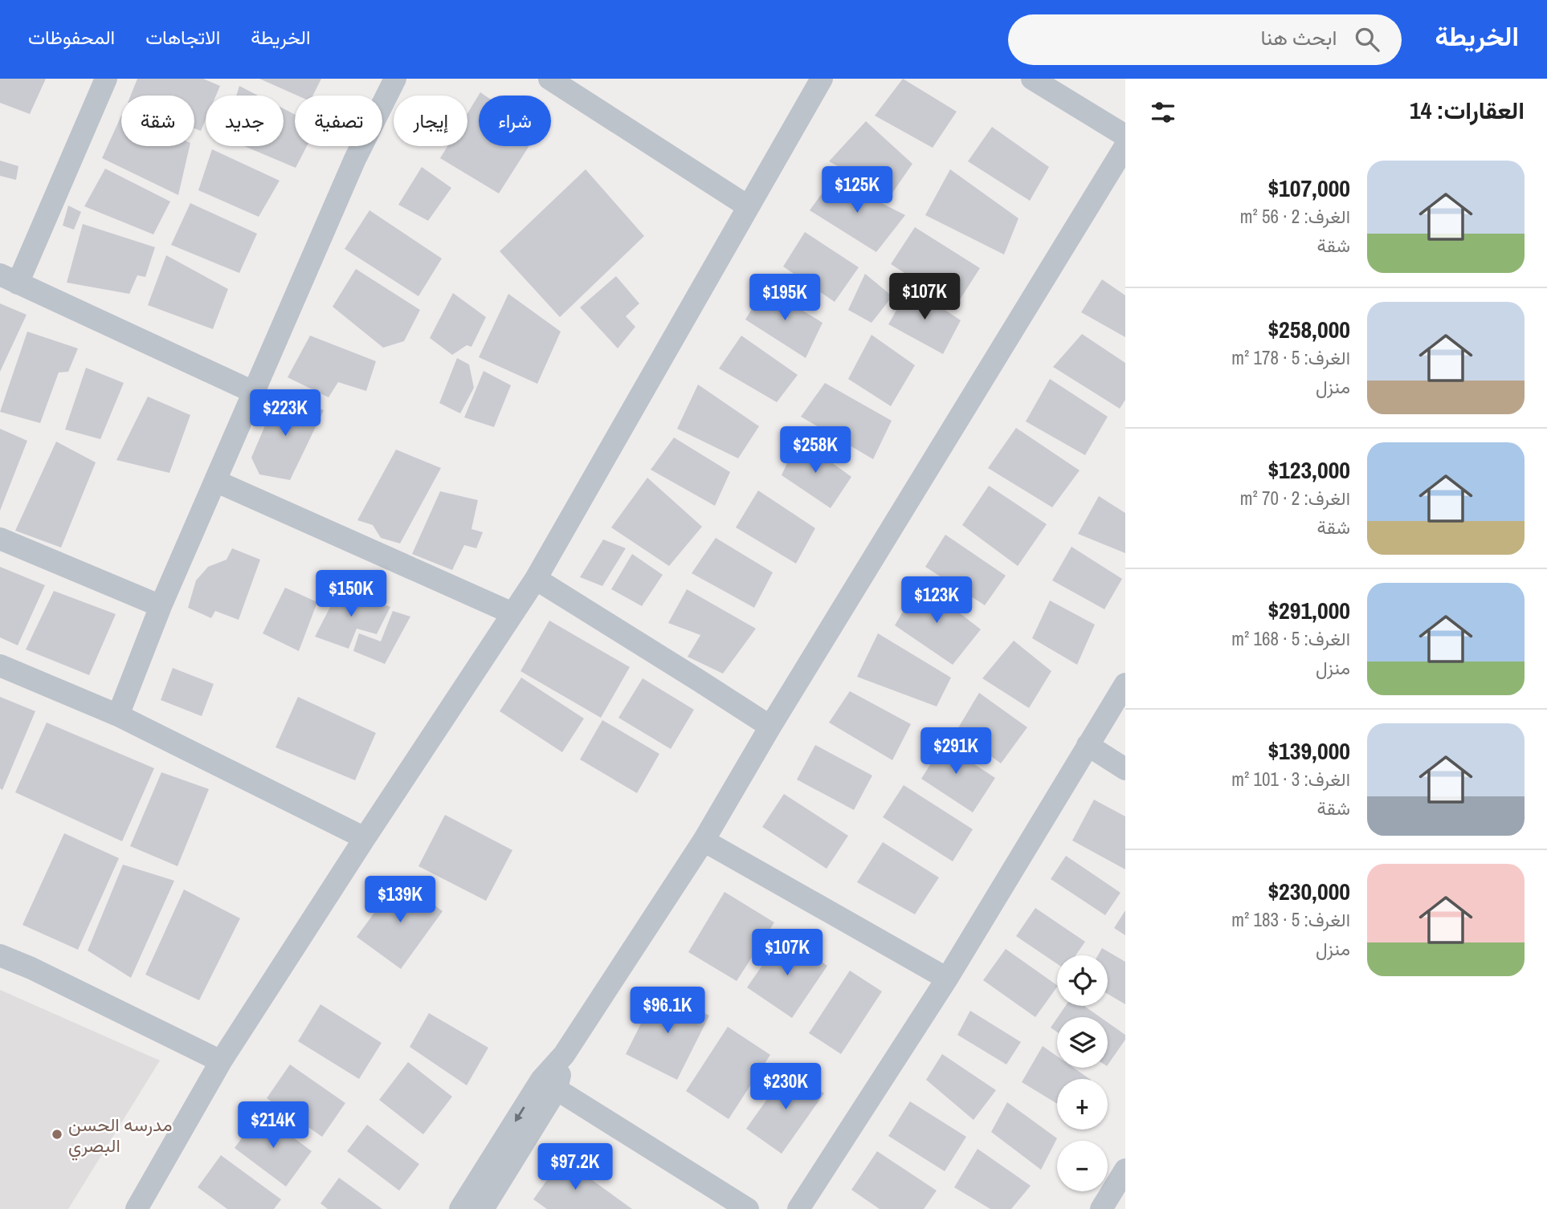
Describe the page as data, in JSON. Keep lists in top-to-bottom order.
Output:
{
  "places": ["مدرسه الحسن البصري"],
  "page": {
    "header": "الخريطة",
    "search": "ابحث هنا",
    "nav": ["الخريطة", "الاتجاهات", "المحفوظات"],
    "heading": "العقارات: 14",
    "chip": [
      "شراء",
      "إيجار",
      "تصفية",
      "جديد",
      "شقة"
    ],
    "list": [
      {
        "name": "$107,000",
        "note": "الغرف: 2 · 56 m² · شقة"
      },
      {
        "name": "$258,000",
        "note": "الغرف: 5 · 178 m² · منزل"
      },
      {
        "name": "$123,000",
        "note": "الغرف: 2 · 70 m² · شقة"
      },
      {
        "name": "$291,000",
        "note": "الغرف: 5 · 168 m² · منزل"
      },
      {
        "name": "$139,000",
        "note": "الغرف: 3 · 101 m² · شقة"
      },
      {
        "name": "$230,000",
        "note": "الغرف: 5 · 183 m² · منزل"
      }
    ],
    "price": [
      "$125K",
      "$107K",
      "$195K",
      "$223K",
      "$258K",
      "$150K",
      "$123K",
      "$291K",
      "$139K",
      "$107K",
      "$96.1K",
      "$230K",
      "$214K",
      "$97.2K"
    ],
    "map_buttons": ["+", "−"]
  }
}
